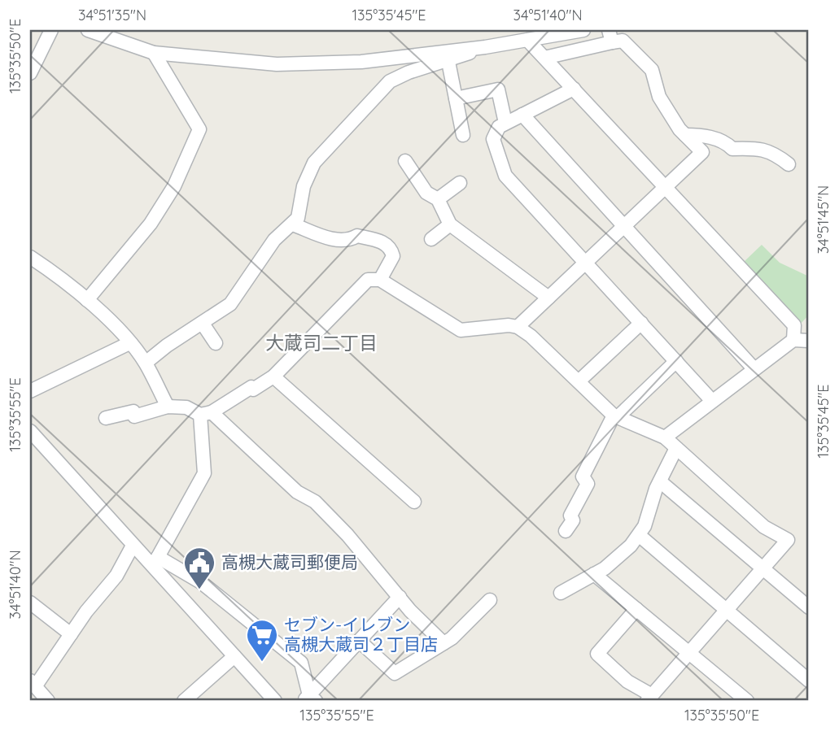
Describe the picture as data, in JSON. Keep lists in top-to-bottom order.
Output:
{
  "districts": ["大蔵司二丁目"],
  "places": {
    "public building": ["高槻大蔵司郵便局"],
    "supermarket": ["セブン-イレブン 高槻大蔵司２丁目店"]
  },
  "coordinates": [
    "34°51'35\"N",
    "135°35'45\"E",
    "34°51'40\"N",
    "135°35'50\"E",
    "34°51'45\"N",
    "135°35'55\"E"
  ]
}
